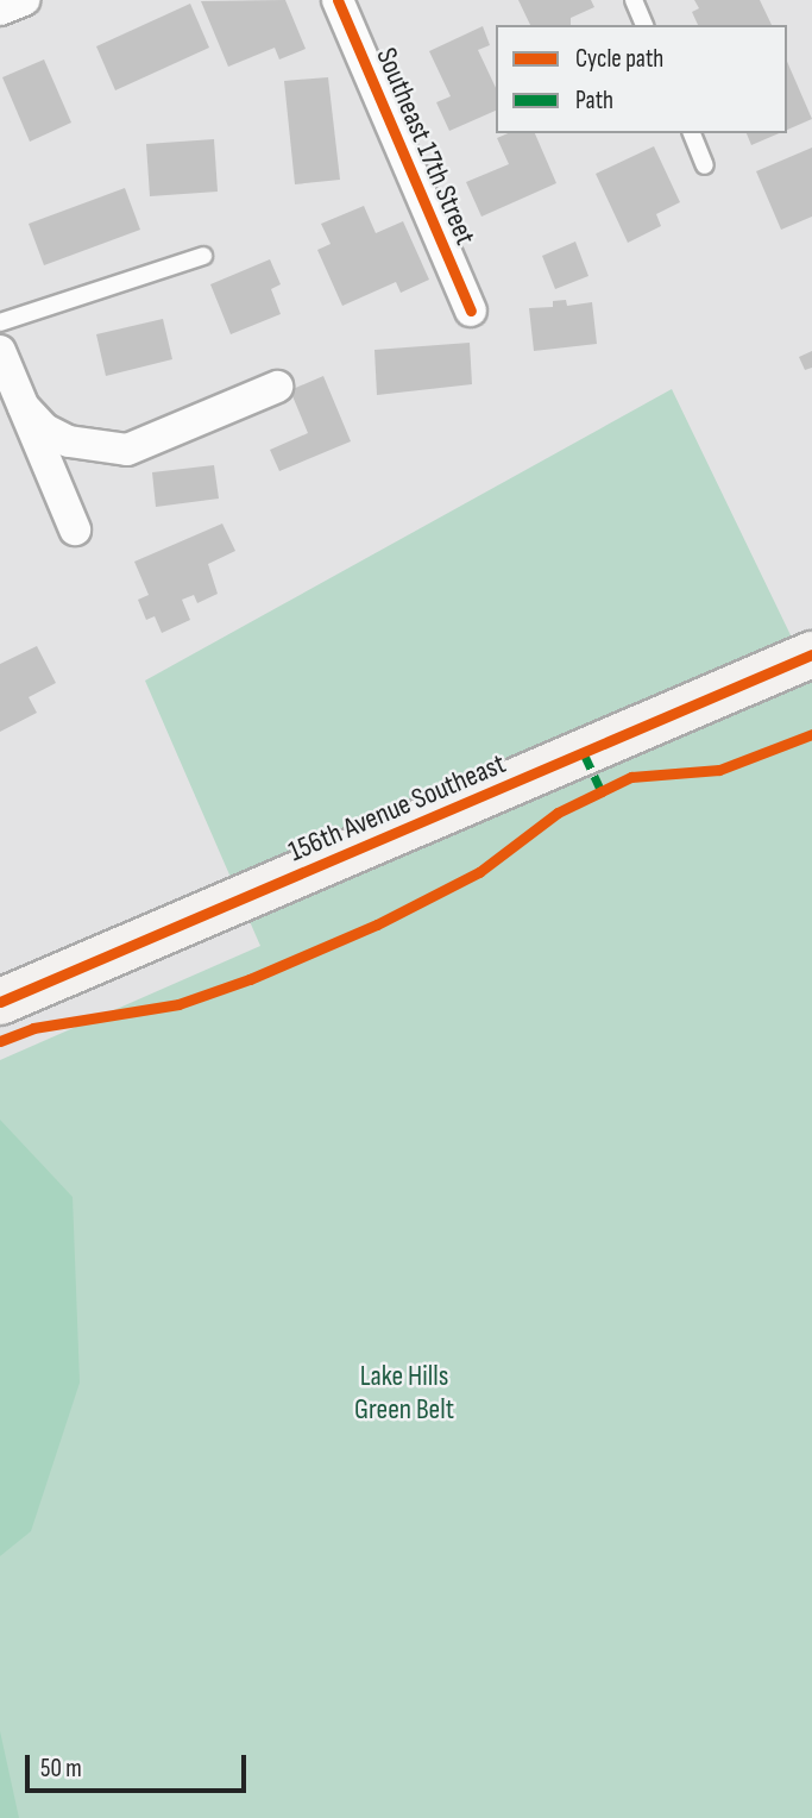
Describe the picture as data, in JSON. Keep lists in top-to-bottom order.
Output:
{
  "streets": {
    "street": ["Southeast 17th Street", "156th Avenue Southeast"]
  },
  "parks": ["Lake Hills Green Belt"],
  "legend": ["Cycle path", "Path"],
  "scale_bar": "50 m"
}
